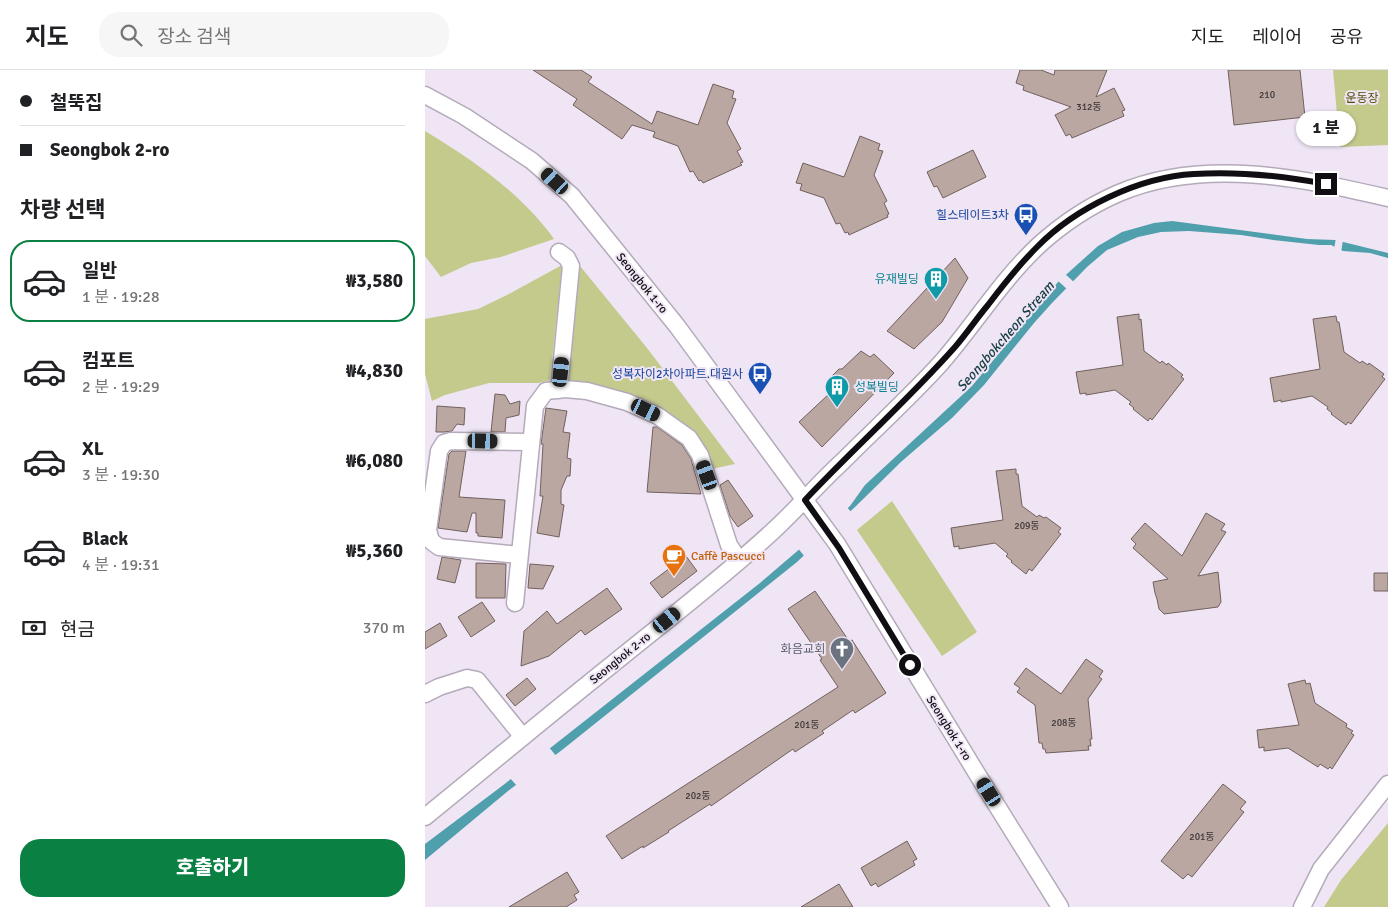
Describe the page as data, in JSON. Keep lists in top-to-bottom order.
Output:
{
  "streets": {
    "street": ["Seongbok 1-ro", "Seongbok 2-ro"]
  },
  "crossings": [
    ["Seongbok 1-ro", "Seongbok 2-ro"]
  ],
  "water": ["Seongbokcheon Stream"],
  "parks": ["운동장"],
  "places": {
    "bus stop": ["힐스테이트3차", "성복자이2차아파트.대원사"],
    "building": ["유재빌딩", "성복빌딩"],
    "cafe": ["Caffè Pascucci"],
    "church": ["화음교회"]
  },
  "house_numbers": [
    "210",
    "312동",
    "209동",
    "208동",
    "201동",
    "202동",
    "201동"
  ],
  "page": {
    "header": "지도",
    "search": "장소 검색",
    "nav": ["지도", "레이어", "공유"],
    "banner": ["철뚝집", "Seongbok 2-ro"],
    "bubble": "1 분",
    "heading": "차량 선택",
    "list": [
      {
        "name": "일반",
        "note": "1 분 · 19:28",
        "value": "₩3,580"
      },
      {
        "name": "컴포트",
        "note": "2 분 · 19:29",
        "value": "₩4,830"
      },
      {
        "name": "XL",
        "note": "3 분 · 19:30",
        "value": "₩6,080"
      },
      {
        "name": "Black",
        "note": "4 분 · 19:31",
        "value": "₩5,360"
      }
    ],
    "pay": ["현금", "370 m"],
    "buttons": "호출하기"
  }
}
